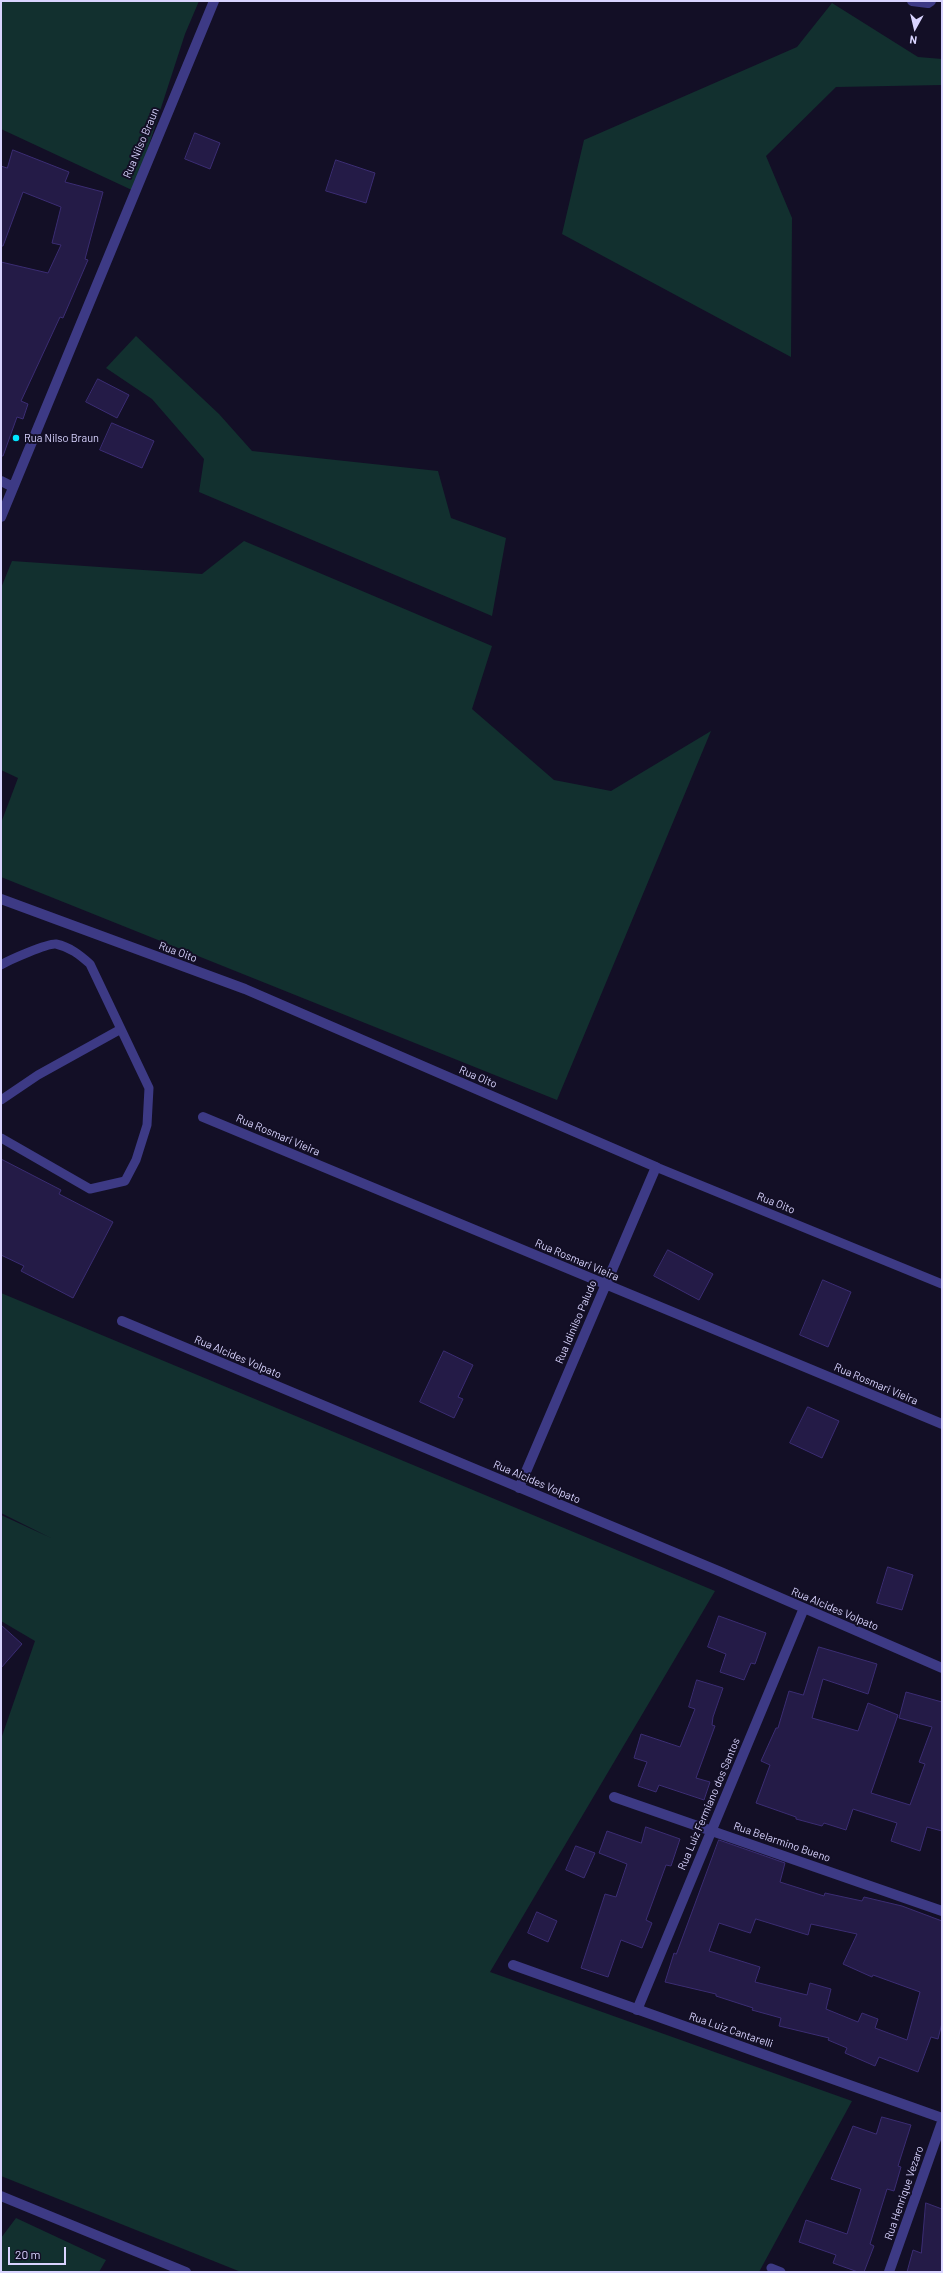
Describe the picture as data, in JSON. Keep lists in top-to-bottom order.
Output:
{
  "streets": {
    "street": [
      "Rua Nilso Braun",
      "Rua Oito",
      "Rua Rosmari Vieira",
      "Rua Idinilso Paludo",
      "Rua Alcides Volpato",
      "Rua Luiz Fermiano dos Santos",
      "Rua Belarmino Bueno",
      "Rua Luiz Cantarelli",
      "Rua Henrique Vezaro"
    ]
  },
  "crossings": [
    ["Rua Oito", "Rua Idinilso Paludo"],
    ["Rua Rosmari Vieira", "Rua Idinilso Paludo"],
    ["Rua Idinilso Paludo", "Rua Alcides Volpato"],
    ["Rua Alcides Volpato", "Rua Luiz Fermiano dos Santos"],
    ["Rua Luiz Fermiano dos Santos", "Rua Belarmino Bueno"],
    ["Rua Luiz Fermiano dos Santos", "Rua Luiz Cantarelli"]
  ],
  "places": ["Rua Nilso Braun"],
  "scale_bar": "20 m",
  "north": "bottom"
}
